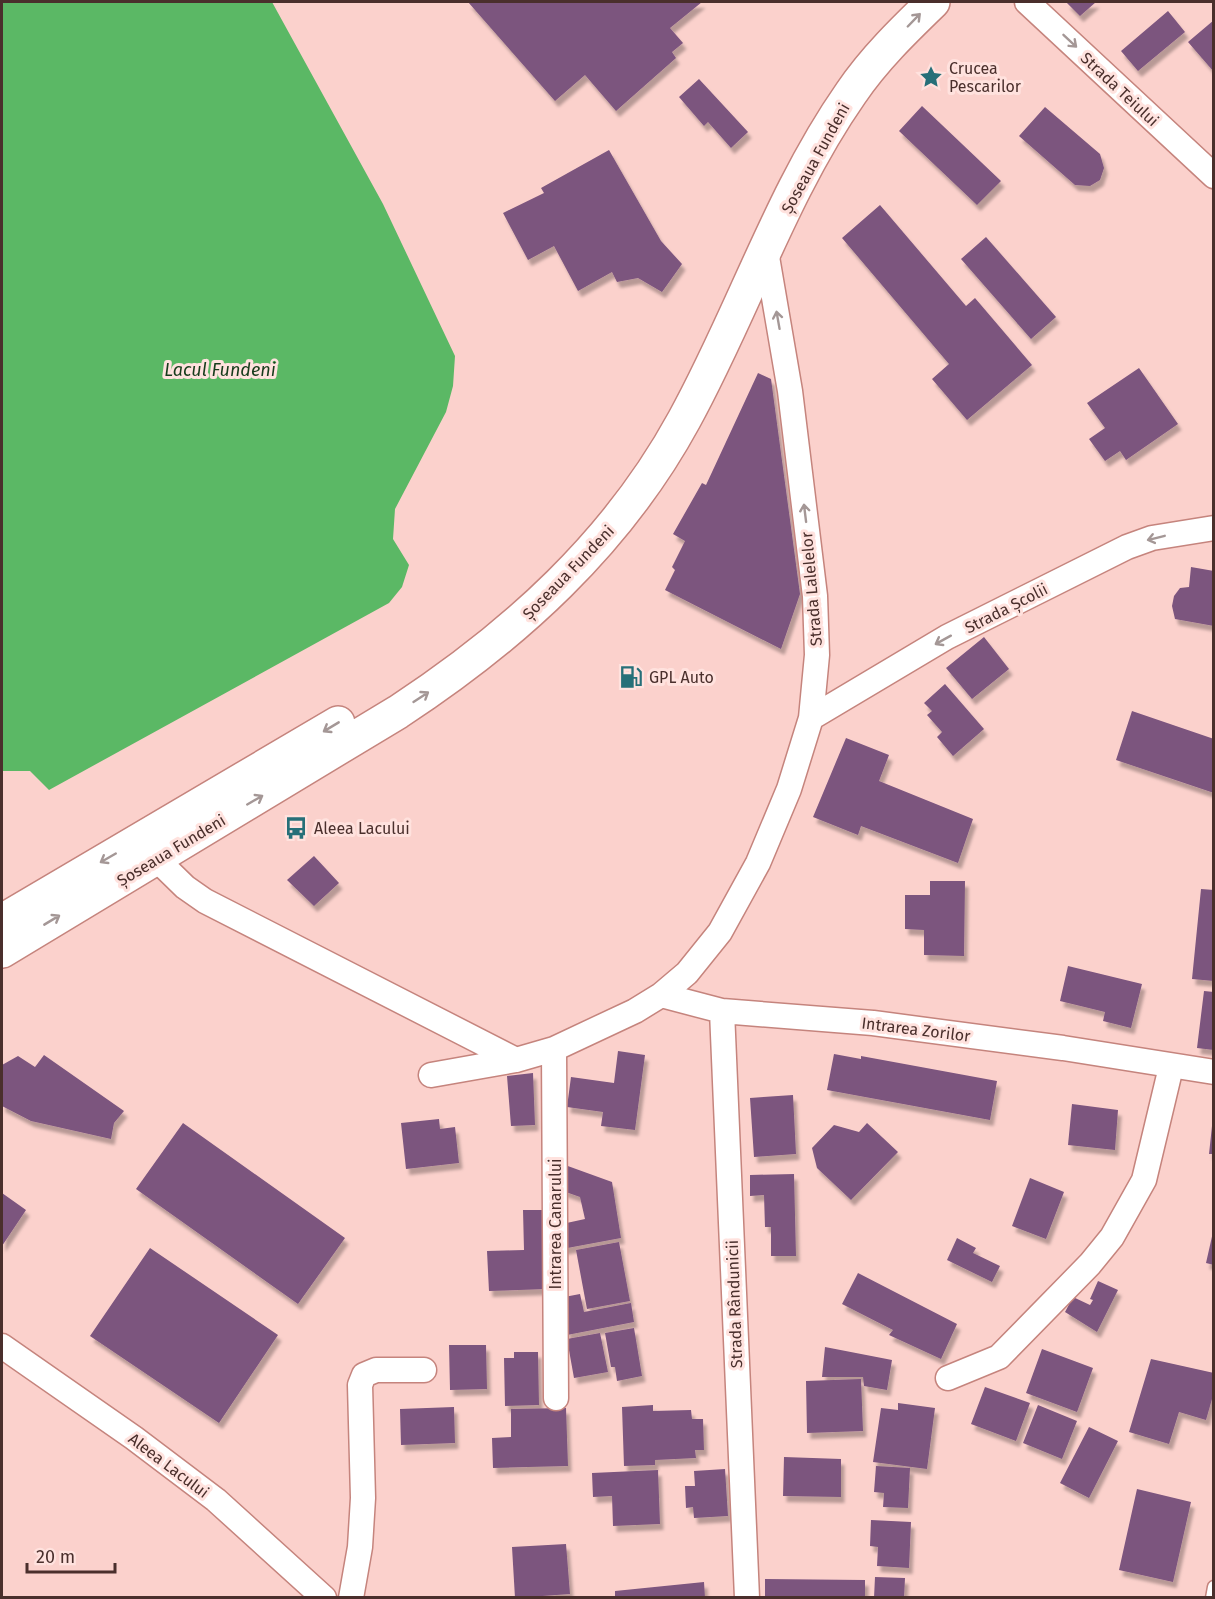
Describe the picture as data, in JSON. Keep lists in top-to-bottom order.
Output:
{
  "streets": {
    "main road": ["Șoseaua Fundeni"],
    "street": [
      "Strada Teiului",
      "Strada Lalelelor",
      "Strada Școlii",
      "Intrarea Zorilor",
      "Intrarea Canarului",
      "Strada Rândunicii",
      "Aleea Lacului"
    ]
  },
  "crossings": [
    ["Șoseaua Fundeni", "Strada Lalelelor"],
    ["Strada Lalelelor", "Strada Școlii"],
    ["Strada Lalelelor", "Intrarea Zorilor"],
    ["Strada Lalelelor", "Intrarea Canarului"],
    ["Intrarea Zorilor", "Strada Rândunicii"]
  ],
  "one_way": ["Strada Teiului", "Strada Lalelelor", "Strada Școlii"],
  "water": ["Lacul Fundeni"],
  "places": {
    "place": ["Crucea Pescarilor"],
    "fuel station": ["GPL Auto"],
    "bus stop": ["Aleea Lacului"]
  },
  "scale_bar": "20 m"
}
